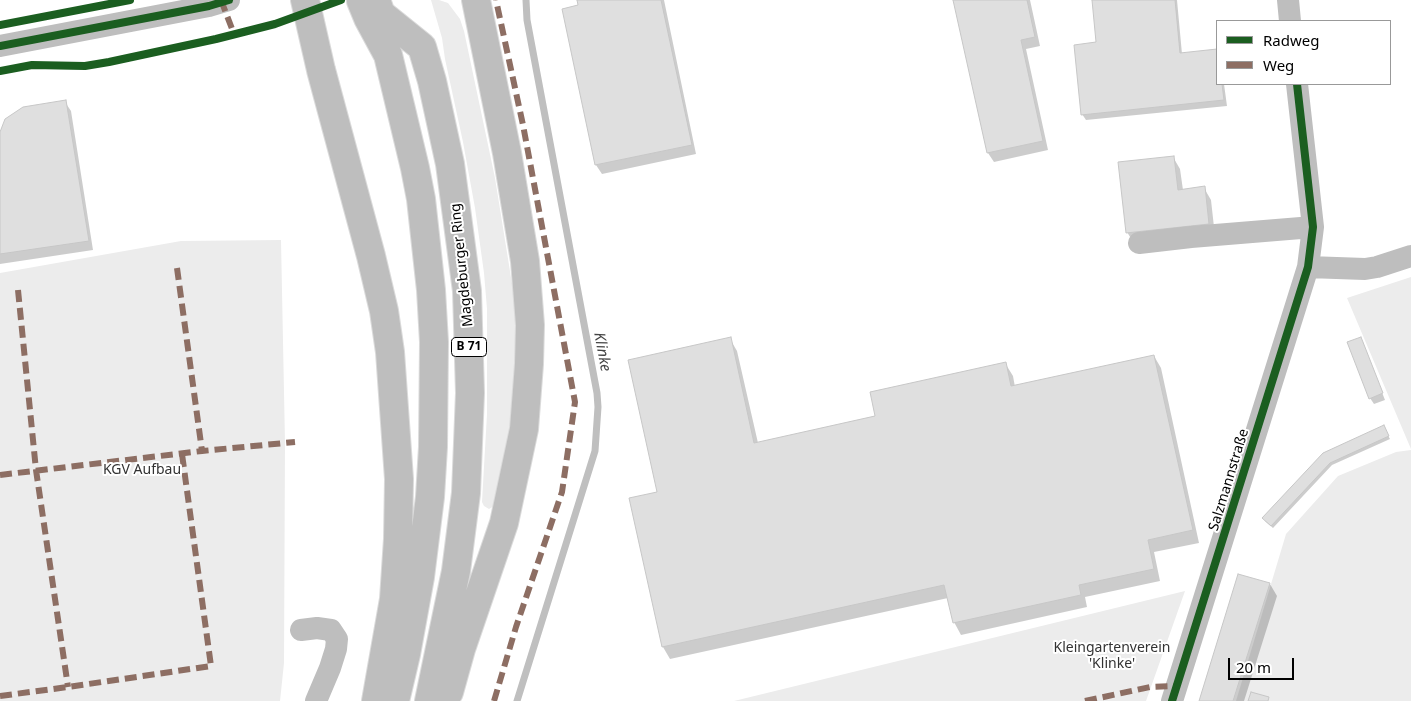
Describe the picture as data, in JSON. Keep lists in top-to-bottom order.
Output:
{
  "streets": {
    "highway": ["Magdeburger Ring", "B 71"],
    "street": ["Salzmannstraße"]
  },
  "water": ["Klinke"],
  "parks": ["KGV Aufbau", "Kleingartenverein 'Klinke'"],
  "legend": ["Radweg", "Weg"],
  "scale_bar": "20 m"
}
